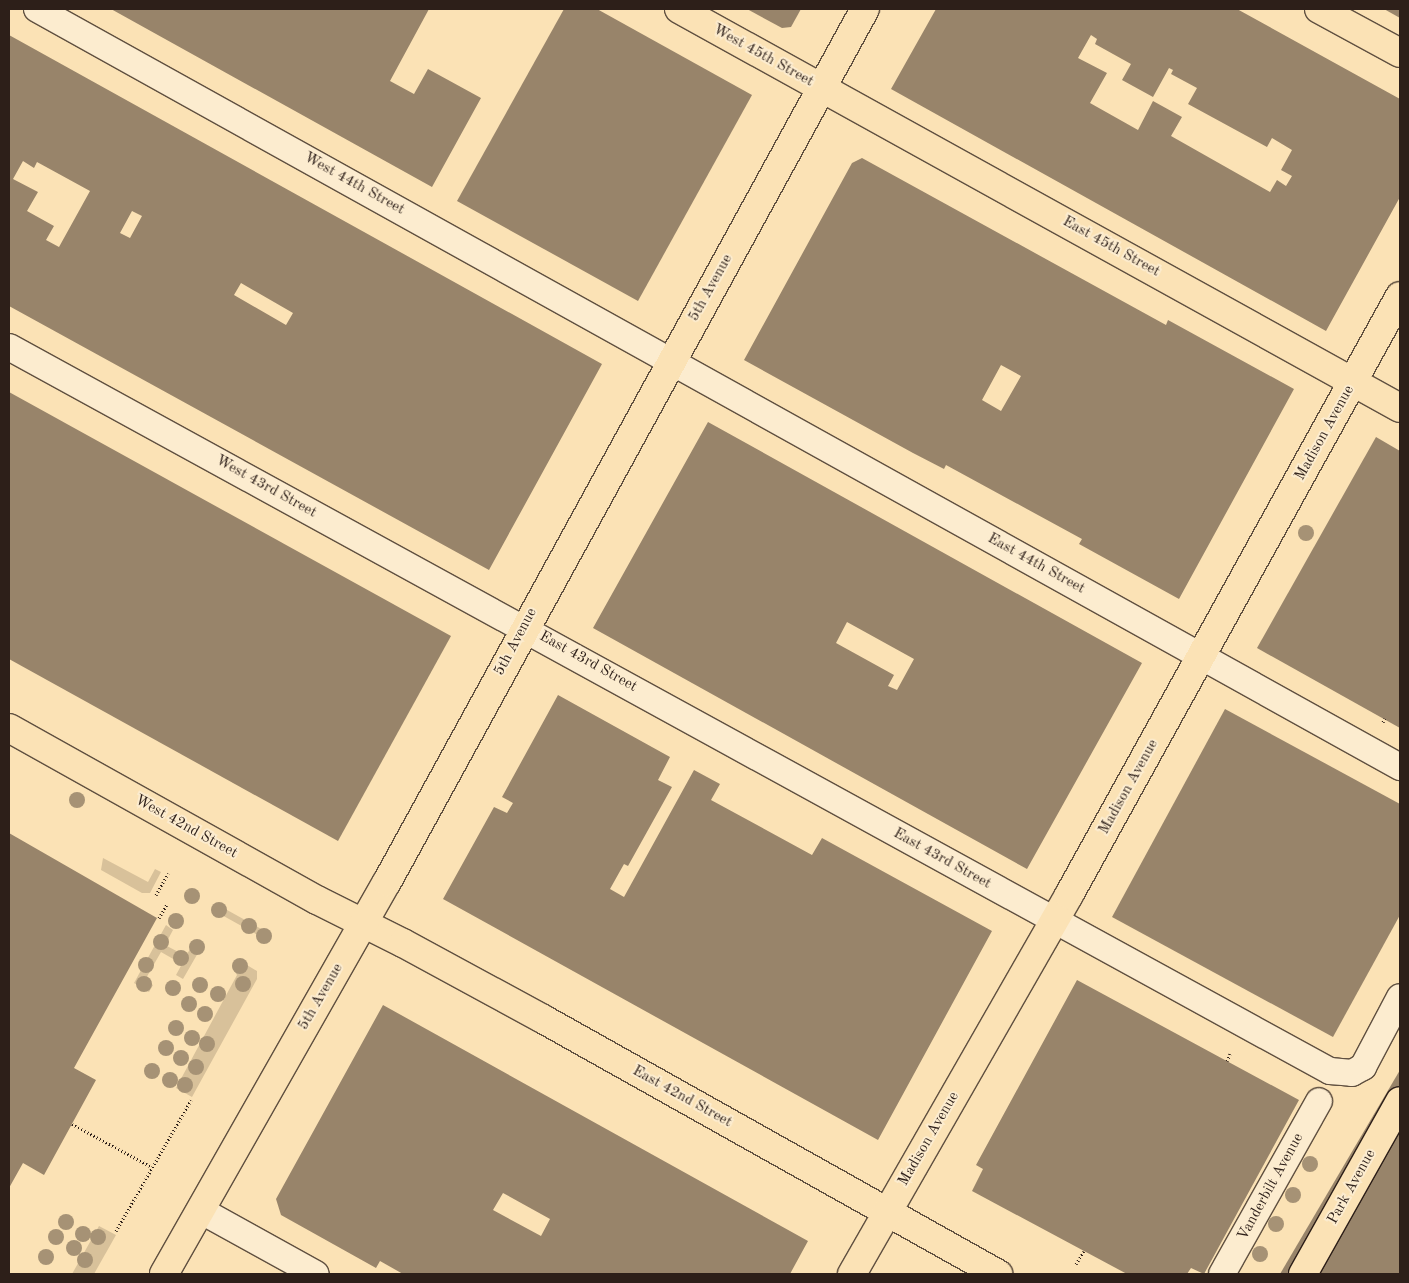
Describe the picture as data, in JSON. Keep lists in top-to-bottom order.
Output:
{
  "streets": {
    "main road": [
      "West 45th Street",
      "East 45th Street",
      "5th Avenue",
      "Madison Avenue",
      "West 42nd Street",
      "East 42nd Street",
      "Park Avenue"
    ],
    "street": [
      "West 44th Street",
      "West 43rd Street",
      "East 44th Street",
      "East 43rd Street",
      "Vanderbilt Avenue"
    ]
  },
  "crossings": [
    ["West 45th Street", "East 45th Street"],
    ["West 45th Street", "5th Avenue"],
    ["West 44th Street", "5th Avenue"],
    ["West 44th Street", "East 44th Street"],
    ["East 45th Street", "5th Avenue"],
    ["East 45th Street", "Madison Avenue"],
    ["5th Avenue", "West 43rd Street"],
    ["5th Avenue", "East 44th Street"],
    ["5th Avenue", "East 43rd Street"],
    ["5th Avenue", "West 42nd Street"],
    ["5th Avenue", "East 42nd Street"],
    ["Madison Avenue", "East 44th Street"],
    ["Madison Avenue", "East 43rd Street"],
    ["Madison Avenue", "East 42nd Street"],
    ["West 43rd Street", "East 43rd Street"],
    ["West 42nd Street", "East 42nd Street"]
  ]
}
